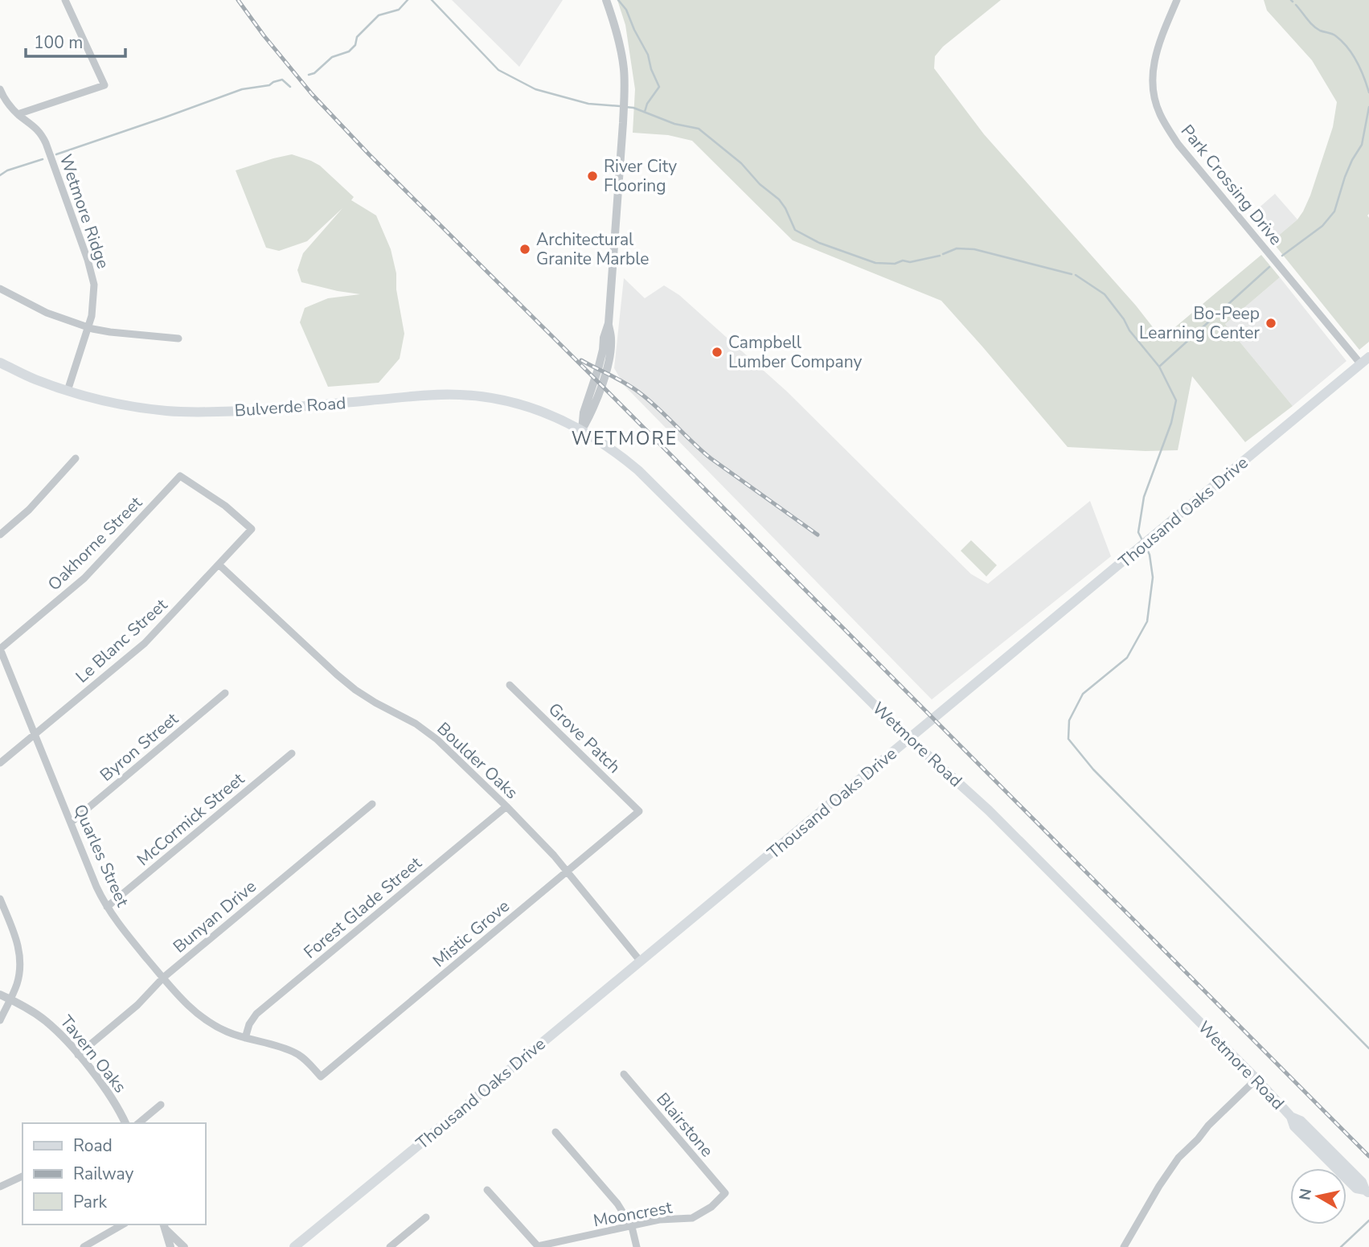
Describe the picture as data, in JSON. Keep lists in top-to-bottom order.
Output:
{
  "streets": {
    "main road": ["Bulverde Road", "Thousand Oaks Drive", "Wetmore Road"],
    "street": [
      "Park Crossing Drive",
      "Wetmore Ridge",
      "Oakhorne Street",
      "Le Blanc Street",
      "Grove Patch",
      "Byron Street",
      "Boulder Oaks",
      "McCormick Street",
      "Quarles Street",
      "Forest Glade Street",
      "Bunyan Drive",
      "Mistic Grove",
      "Tavern Oaks",
      "Blairstone",
      "Mooncrest"
    ]
  },
  "crossings": [
    ["Park Crossing Drive", "Thousand Oaks Drive"],
    ["Wetmore Ridge", "Bulverde Road"],
    ["Bulverde Road", "Wetmore Road"],
    ["Thousand Oaks Drive", "Wetmore Road"],
    ["Thousand Oaks Drive", "Boulder Oaks"],
    ["Oakhorne Street", "Le Blanc Street"],
    ["Oakhorne Street", "Quarles Street"],
    ["Le Blanc Street", "Boulder Oaks"],
    ["Le Blanc Street", "Quarles Street"],
    ["Grove Patch", "Mistic Grove"],
    ["Byron Street", "Quarles Street"],
    ["Boulder Oaks", "Forest Glade Street"],
    ["Boulder Oaks", "Mistic Grove"],
    ["McCormick Street", "Quarles Street"],
    ["Quarles Street", "Forest Glade Street"],
    ["Quarles Street", "Bunyan Drive"],
    ["Quarles Street", "Mistic Grove"],
    ["Bunyan Drive", "Tavern Oaks"],
    ["Blairstone", "Mooncrest"]
  ],
  "districts": ["WETMORE"],
  "places": [
    "River City Flooring",
    "Architectural Granite Marble",
    "Bo-Peep Learning Center",
    "Campbell Lumber Company"
  ],
  "legend": ["Road", "Railway", "Park"],
  "scale_bar": "100 m",
  "north": "left"
}
